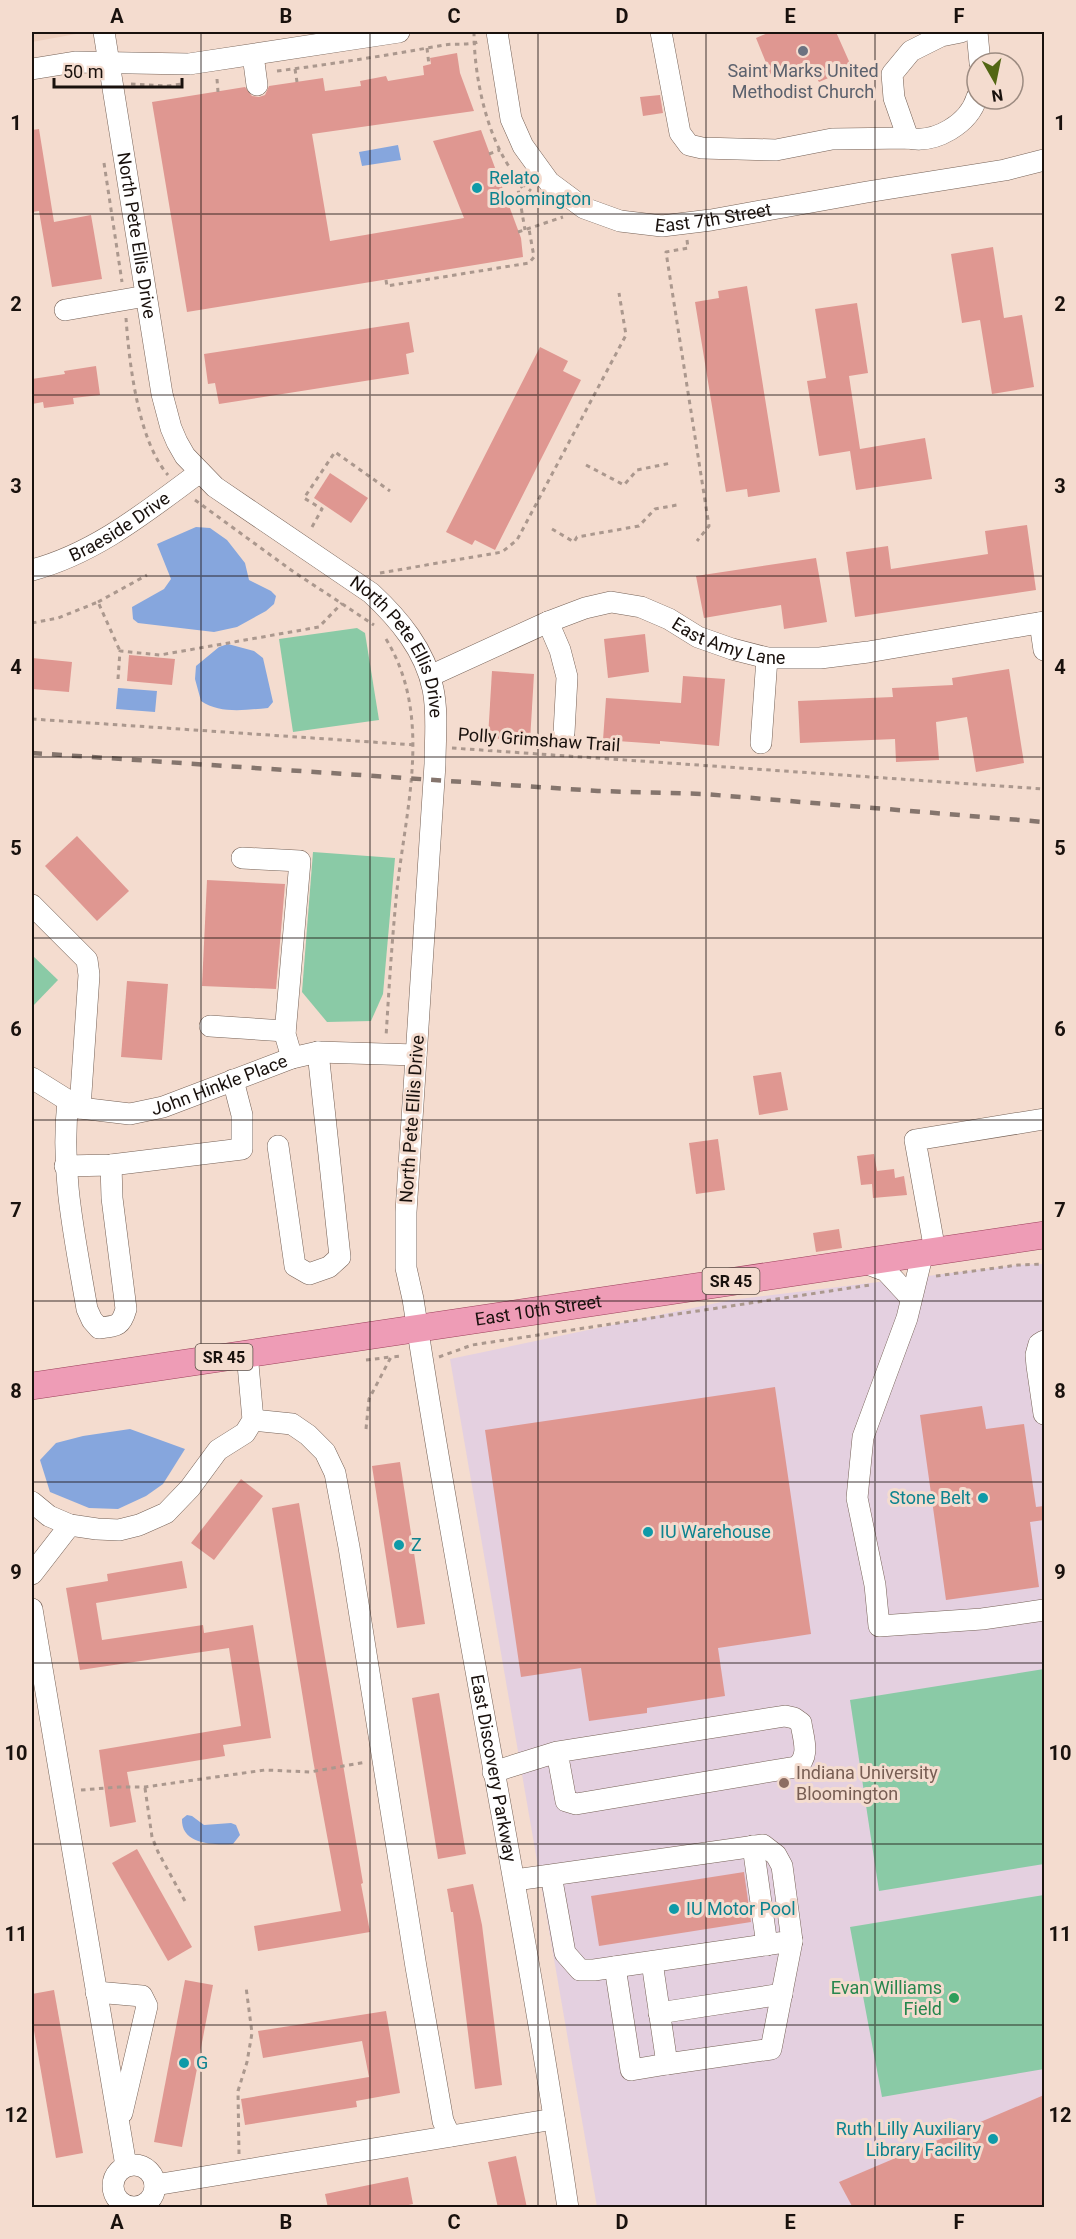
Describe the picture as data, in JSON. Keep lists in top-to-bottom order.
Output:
{
  "streets": {
    "main road": ["SR 45", "East 10th Street"],
    "street": [
      "East 7th Street",
      "North Pete Ellis Drive",
      "Braeside Drive",
      "East Amy Lane",
      "John Hinkle Place",
      "East Discovery Parkway"
    ],
    "path": ["Polly Grimshaw Trail"]
  },
  "crossings": [
    ["North Pete Ellis Drive", "Braeside Drive"],
    ["North Pete Ellis Drive", "East Amy Lane"],
    ["North Pete Ellis Drive", "Polly Grimshaw Trail"],
    ["North Pete Ellis Drive", "John Hinkle Place"],
    ["North Pete Ellis Drive", "East 10th Street"],
    ["North Pete Ellis Drive", "East Discovery Parkway"],
    ["East 10th Street", "East Discovery Parkway"]
  ],
  "places": [
    "Saint Marks United Methodist Church",
    "Relato Bloomington",
    "Stone Belt",
    "IU Warehouse",
    "Z",
    "Indiana University Bloomington",
    "IU Motor Pool",
    "Evan Williams Field",
    "G",
    "Ruth Lilly Auxiliary Library Facility"
  ],
  "scale_bar": "50 m",
  "north": "bottom",
  "grid": {
    "columns": [
      "A",
      "B",
      "C",
      "D",
      "E",
      "F"
    ],
    "rows": [
      "1",
      "2",
      "3",
      "4",
      "5",
      "6",
      "7",
      "8",
      "9",
      "10",
      "11",
      "12"
    ]
  }
}
